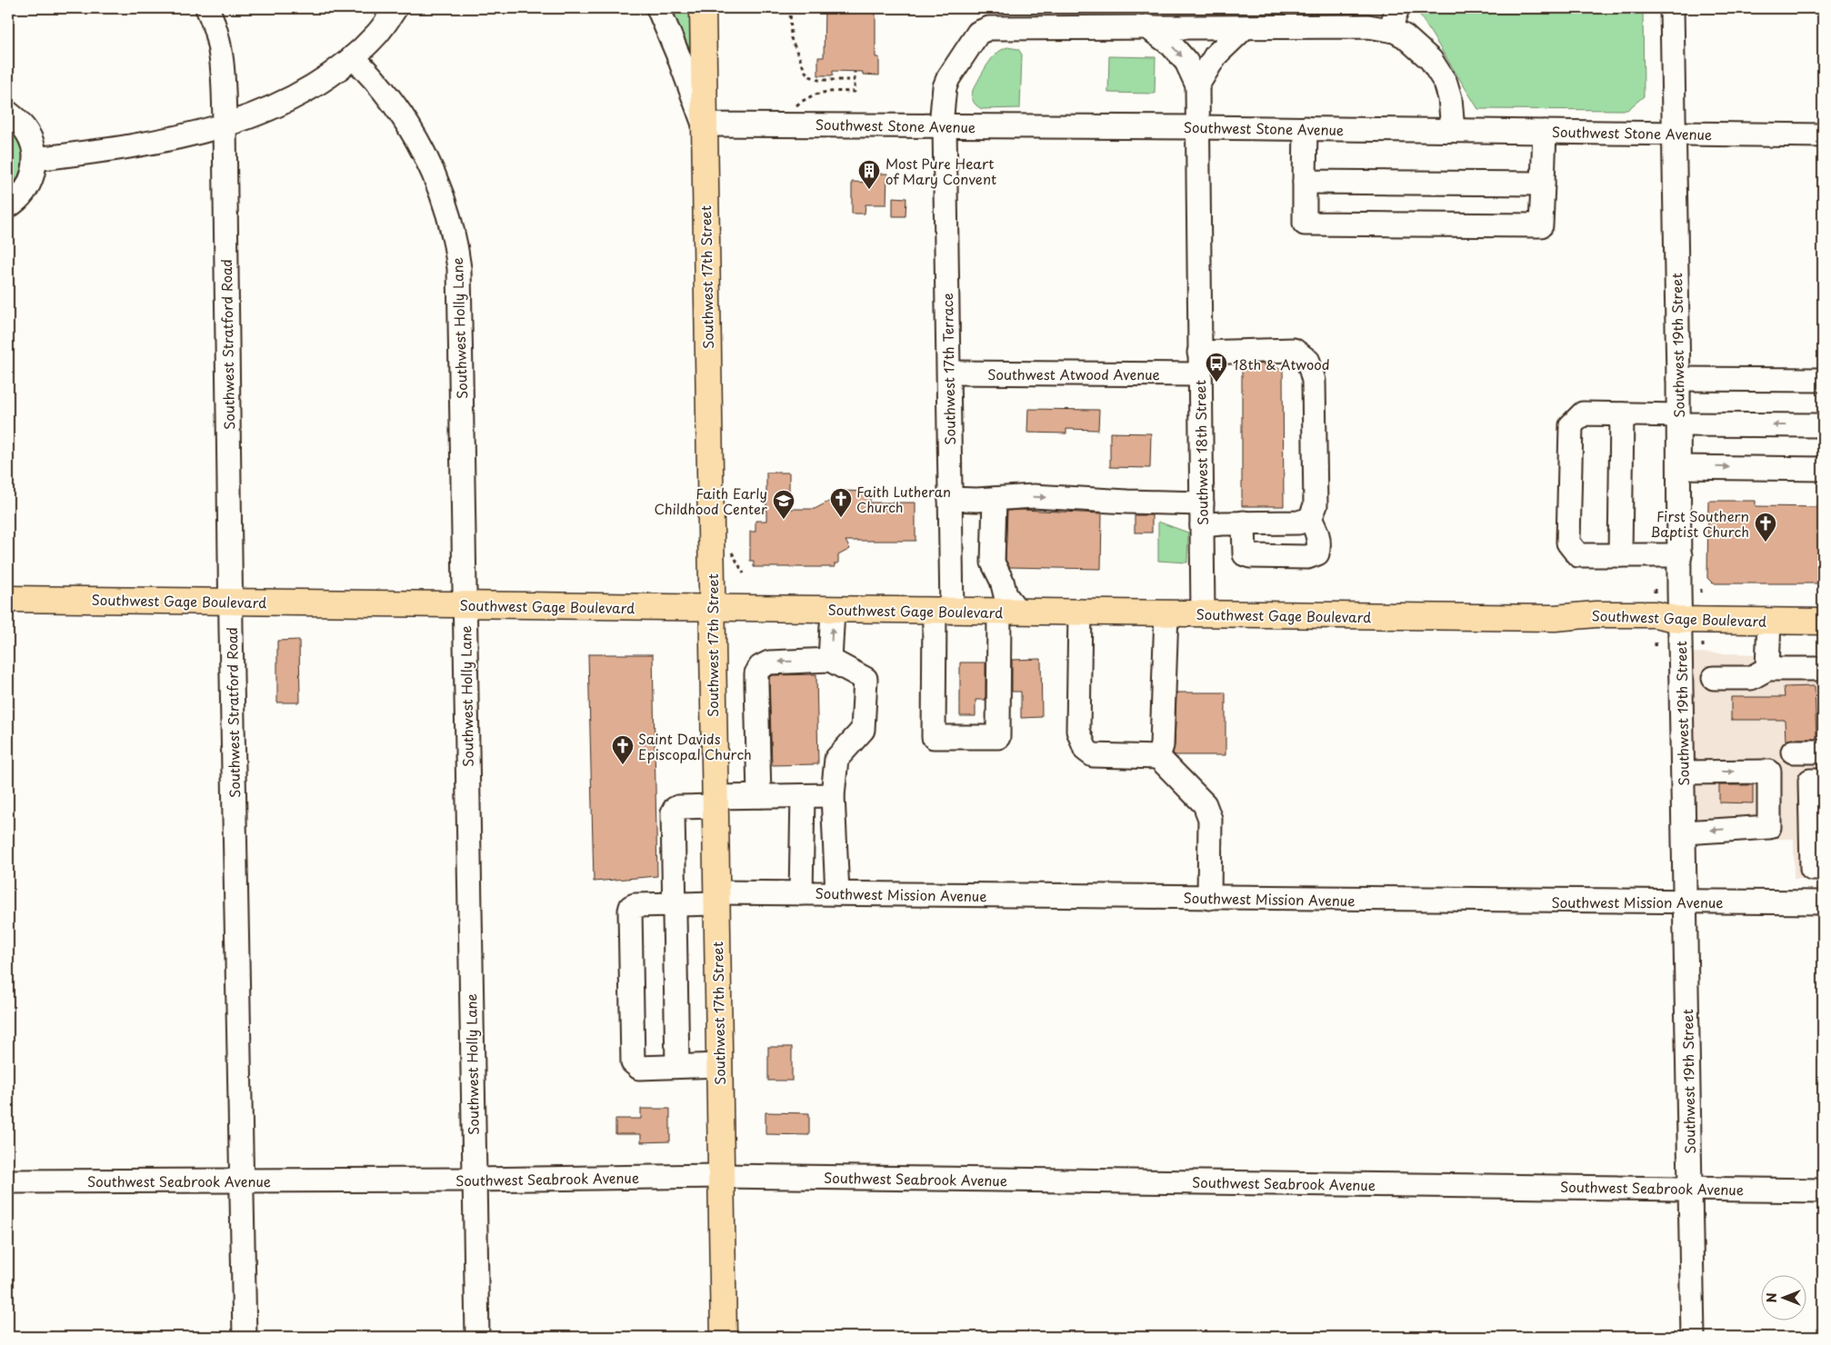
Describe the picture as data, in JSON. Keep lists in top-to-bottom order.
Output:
{
  "streets": {
    "main road": ["Southwest 17th Street", "Southwest Gage Boulevard"],
    "street": [
      "Southwest Stone Avenue",
      "Southwest Holly Lane",
      "Southwest Stratford Road",
      "Southwest 19th Street",
      "Southwest 17th Terrace",
      "Southwest Atwood Avenue",
      "Southwest 18th Street",
      "Southwest Mission Avenue",
      "Southwest Seabrook Avenue"
    ]
  },
  "crossings": [
    ["Southwest Stone Avenue", "Southwest 17th Street"],
    ["Southwest Stone Avenue", "Southwest 19th Street"],
    ["Southwest Stone Avenue", "Southwest 17th Terrace"],
    ["Southwest Stone Avenue", "Southwest 18th Street"],
    ["Southwest 17th Street", "Southwest Gage Boulevard"],
    ["Southwest 17th Street", "Southwest Mission Avenue"],
    ["Southwest 17th Street", "Southwest Seabrook Avenue"],
    ["Southwest Holly Lane", "Southwest Gage Boulevard"],
    ["Southwest Holly Lane", "Southwest Seabrook Avenue"],
    ["Southwest Stratford Road", "Southwest Gage Boulevard"],
    ["Southwest Stratford Road", "Southwest Seabrook Avenue"],
    ["Southwest 19th Street", "Southwest Gage Boulevard"],
    ["Southwest 19th Street", "Southwest Mission Avenue"],
    ["Southwest 19th Street", "Southwest Seabrook Avenue"],
    ["Southwest 17th Terrace", "Southwest Atwood Avenue"],
    ["Southwest 17th Terrace", "Southwest Gage Boulevard"],
    ["Southwest Atwood Avenue", "Southwest 18th Street"],
    ["Southwest 18th Street", "Southwest Gage Boulevard"]
  ],
  "places": {
    "building": ["Most Pure Heart of Mary Convent"],
    "bus stop": ["18th & Atwood"],
    "church": ["Faith Lutheran Church", "First Southern Baptist Church", "Saint Davids Episcopal Church"],
    "school or university": ["Faith Early Childhood Center"]
  },
  "north": "left"
}
